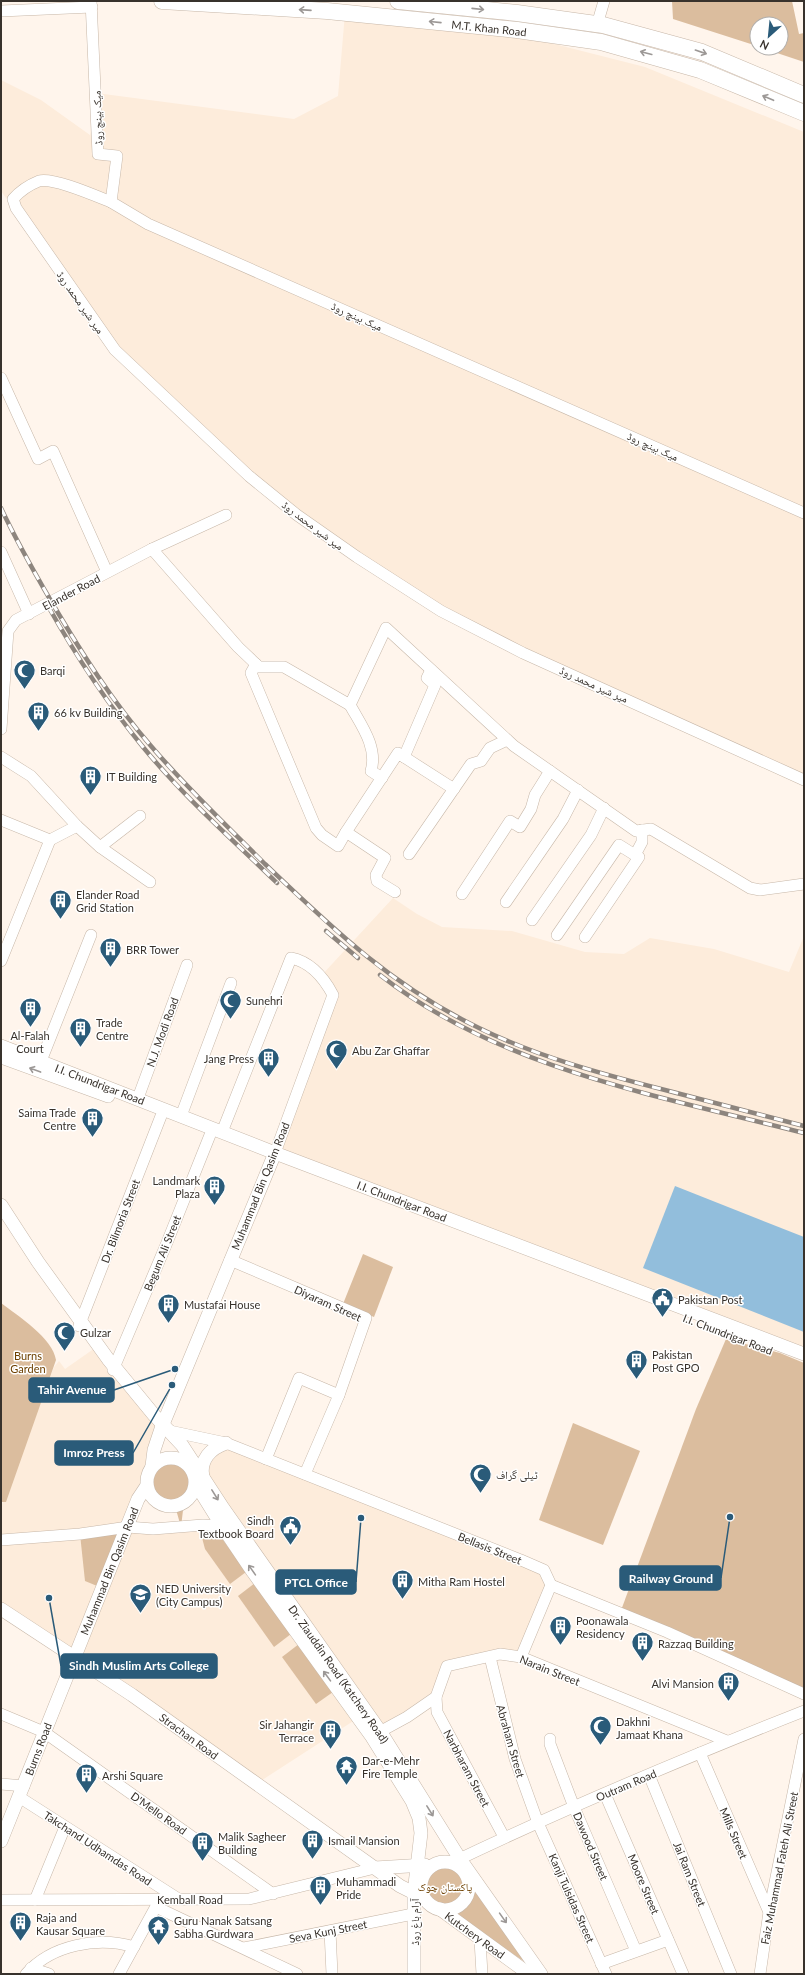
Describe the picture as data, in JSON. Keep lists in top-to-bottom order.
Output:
{
  "streets": {
    "highway": ["M.T. Khan Road"],
    "main road": [
      "I.I. Chundrigar Road",
      "Muhammad Bin Qasim Road",
      "Dr. Ziauddin Road (Katchery Road)",
      "Strachan Road",
      "Burns Road",
      "آرام باغ روڈ",
      "Kutchery Road"
    ],
    "street": [
      "میک ہینچ روڈ",
      "میر شیر محمد روڈ",
      "Elander Road",
      "N.J. Modi Road",
      "Dr. Bilmoria Street",
      "Begum Ali Street",
      "Diyaram Street",
      "Bellasis Street",
      "Narain Street",
      "Abraham Street",
      "Narbharam Street",
      "Outram Road",
      "D'Mello Road",
      "Mills Street",
      "Dawood Street",
      "Takchand Udhamdas Road",
      "Faiz Muhammad Fateh Ali Street",
      "Jai Ram Street",
      "Moore Street",
      "Kanji Tulsidas Street",
      "Kemball Road",
      "Seva Kunj Street"
    ]
  },
  "crossings": [
    ["میک ہینچ روڈ", "میر شیر محمد روڈ"],
    ["N.J. Modi Road", "I.I. Chundrigar Road"],
    ["I.I. Chundrigar Road", "Muhammad Bin Qasim Road"],
    ["I.I. Chundrigar Road", "Dr. Bilmoria Street"],
    ["I.I. Chundrigar Road", "Begum Ali Street"],
    ["Muhammad Bin Qasim Road", "Begum Ali Street"],
    ["Muhammad Bin Qasim Road", "Diyaram Street"],
    ["Muhammad Bin Qasim Road", "Bellasis Street"],
    ["Muhammad Bin Qasim Road", "Dr. Ziauddin Road (Katchery Road)"],
    ["Muhammad Bin Qasim Road", "Strachan Road"],
    ["Muhammad Bin Qasim Road", "Burns Road"],
    ["Dr. Bilmoria Street", "Dr. Ziauddin Road (Katchery Road)"],
    ["Begum Ali Street", "Dr. Ziauddin Road (Katchery Road)"],
    ["Bellasis Street", "Dr. Ziauddin Road (Katchery Road)"],
    ["Narain Street", "Abraham Street"],
    ["Narain Street", "Narbharam Street"],
    ["Narain Street", "Outram Road"],
    ["Dr. Ziauddin Road (Katchery Road)", "Strachan Road"],
    ["Dr. Ziauddin Road (Katchery Road)", "Outram Road"],
    ["Dr. Ziauddin Road (Katchery Road)", "آرام باغ روڈ"],
    ["Dr. Ziauddin Road (Katchery Road)", "Kutchery Road"],
    ["Strachan Road", "Burns Road"],
    ["Strachan Road", "Outram Road"],
    ["Strachan Road", "Kemball Road"],
    ["Strachan Road", "آرام باغ روڈ"],
    ["Strachan Road", "Kutchery Road"],
    ["Abraham Street", "Outram Road"],
    ["Abraham Street", "Kanji Tulsidas Street"],
    ["Burns Road", "D'Mello Road"],
    ["Burns Road", "Takchand Udhamdas Road"],
    ["Narbharam Street", "Outram Road"],
    ["Outram Road", "Mills Street"],
    ["Outram Road", "Dawood Street"],
    ["Outram Road", "Jai Ram Street"],
    ["Outram Road", "Moore Street"],
    ["Outram Road", "Kanji Tulsidas Street"],
    ["Outram Road", "آرام باغ روڈ"],
    ["Outram Road", "Kutchery Road"],
    ["D'Mello Road", "Kemball Road"],
    ["Mills Street", "Faiz Muhammad Fateh Ali Street"],
    ["Takchand Udhamdas Road", "Kemball Road"],
    ["آرام باغ روڈ", "Seva Kunj Street"],
    ["آرام باغ روڈ", "Kutchery Road"]
  ],
  "parks": ["Burns Garden", "پاکستان چوک"],
  "places": {
    "mosque": [
      "Barqi",
      "Sunehri",
      "Abu Zar Ghaffar",
      "Gulzar",
      "ٹیلی گراف",
      "Dakhni Jamaat Khana"
    ],
    "building": [
      "66 kv Building",
      "IT Building",
      "Elander Road Grid Station",
      "BRR Tower",
      "Al-Falah Court",
      "Trade Centre",
      "Jang Press",
      "Saima Trade Centre",
      "Landmark Plaza",
      "Mustafai House",
      "Pakistan Post GPO",
      "Mitha Ram Hostel",
      "Poonawala Residency",
      "Razzaq Building",
      "Alvi Mansion",
      "Sir Jahangir Terrace",
      "Arshi Square",
      "Ismail Mansion",
      "Malik Sagheer Building",
      "Muhammadi Pride",
      "Raja and Kausar Square"
    ],
    "public building": ["Pakistan Post", "Sindh Textbook Board"],
    "other": [
      "Tahir Avenue",
      "Imroz Press",
      "Railway Ground",
      "PTCL Office",
      "Sindh Muslim Arts College"
    ],
    "school or university": ["NED University (City Campus)"],
    "temple": ["Dar-e-Mehr Fire Temple", "Guru Nanak Satsang Sabha Gurdwara"]
  },
  "north": "bottom left"
}
